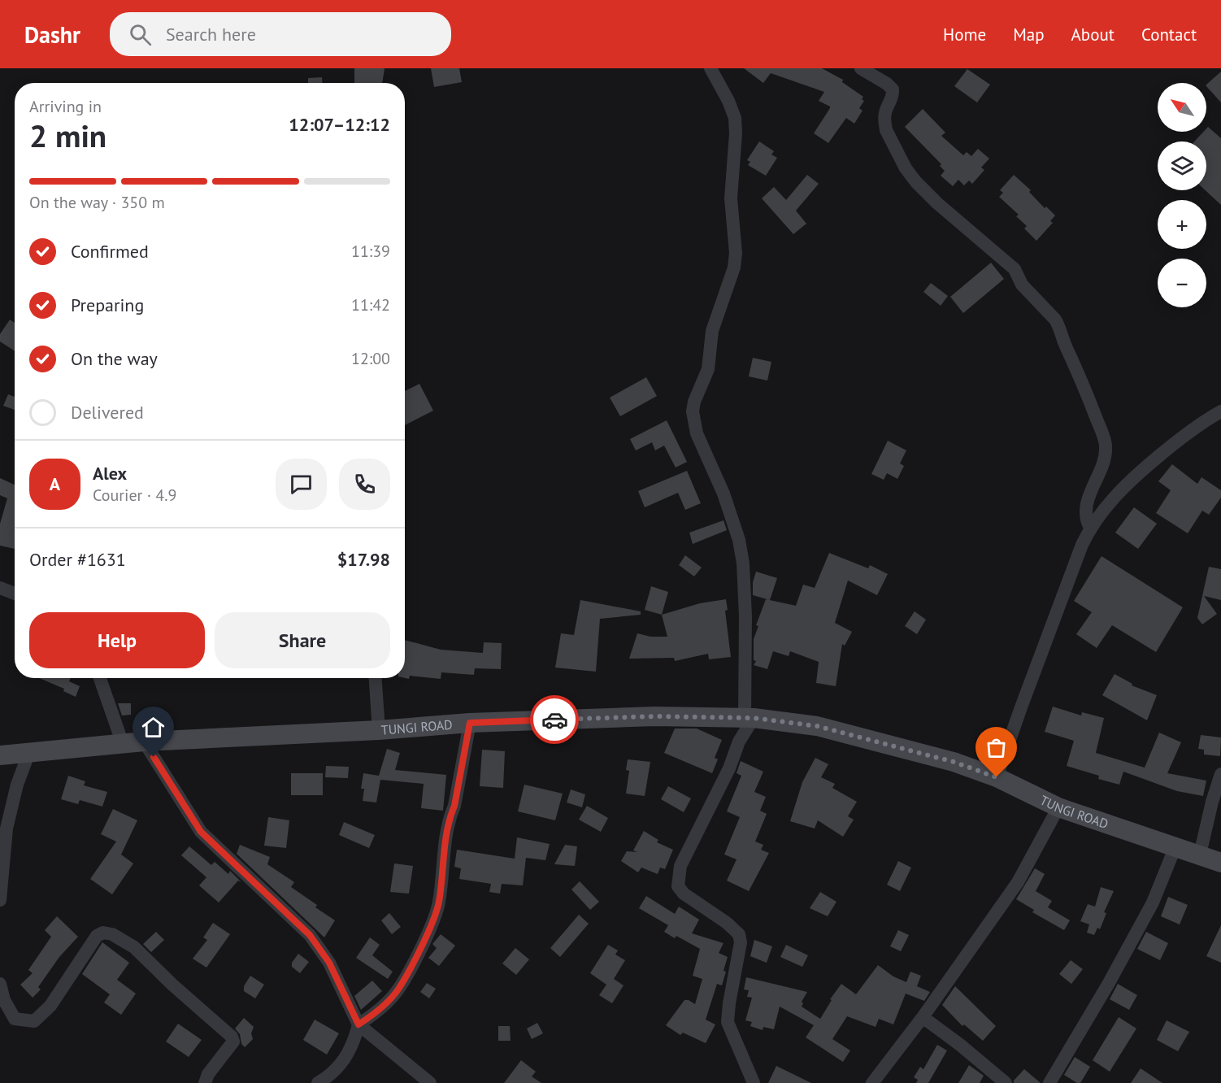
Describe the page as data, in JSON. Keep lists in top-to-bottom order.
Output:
{
  "streets": {
    "main road": ["TUNGI ROAD"]
  },
  "north": "top left",
  "page": {
    "header": "Dashr",
    "search": "Search here",
    "nav": [
      "Home",
      "Map",
      "About",
      "Contact"
    ],
    "map_buttons": ["+", "−"],
    "heading": ["2 min", "Arriving in", "12:07–12:12"],
    "panel": [
      "Alex",
      "Courier · 4.9",
      "Order #1631",
      "$17.98"
    ],
    "bar": "On the way · 350 m",
    "list": [
      ["Confirmed", "11:39"],
      ["Preparing", "11:42"],
      ["On the way", "12:00"],
      "Delivered"
    ],
    "round": "A",
    "buttons": ["Help", "Share"]
  }
}
